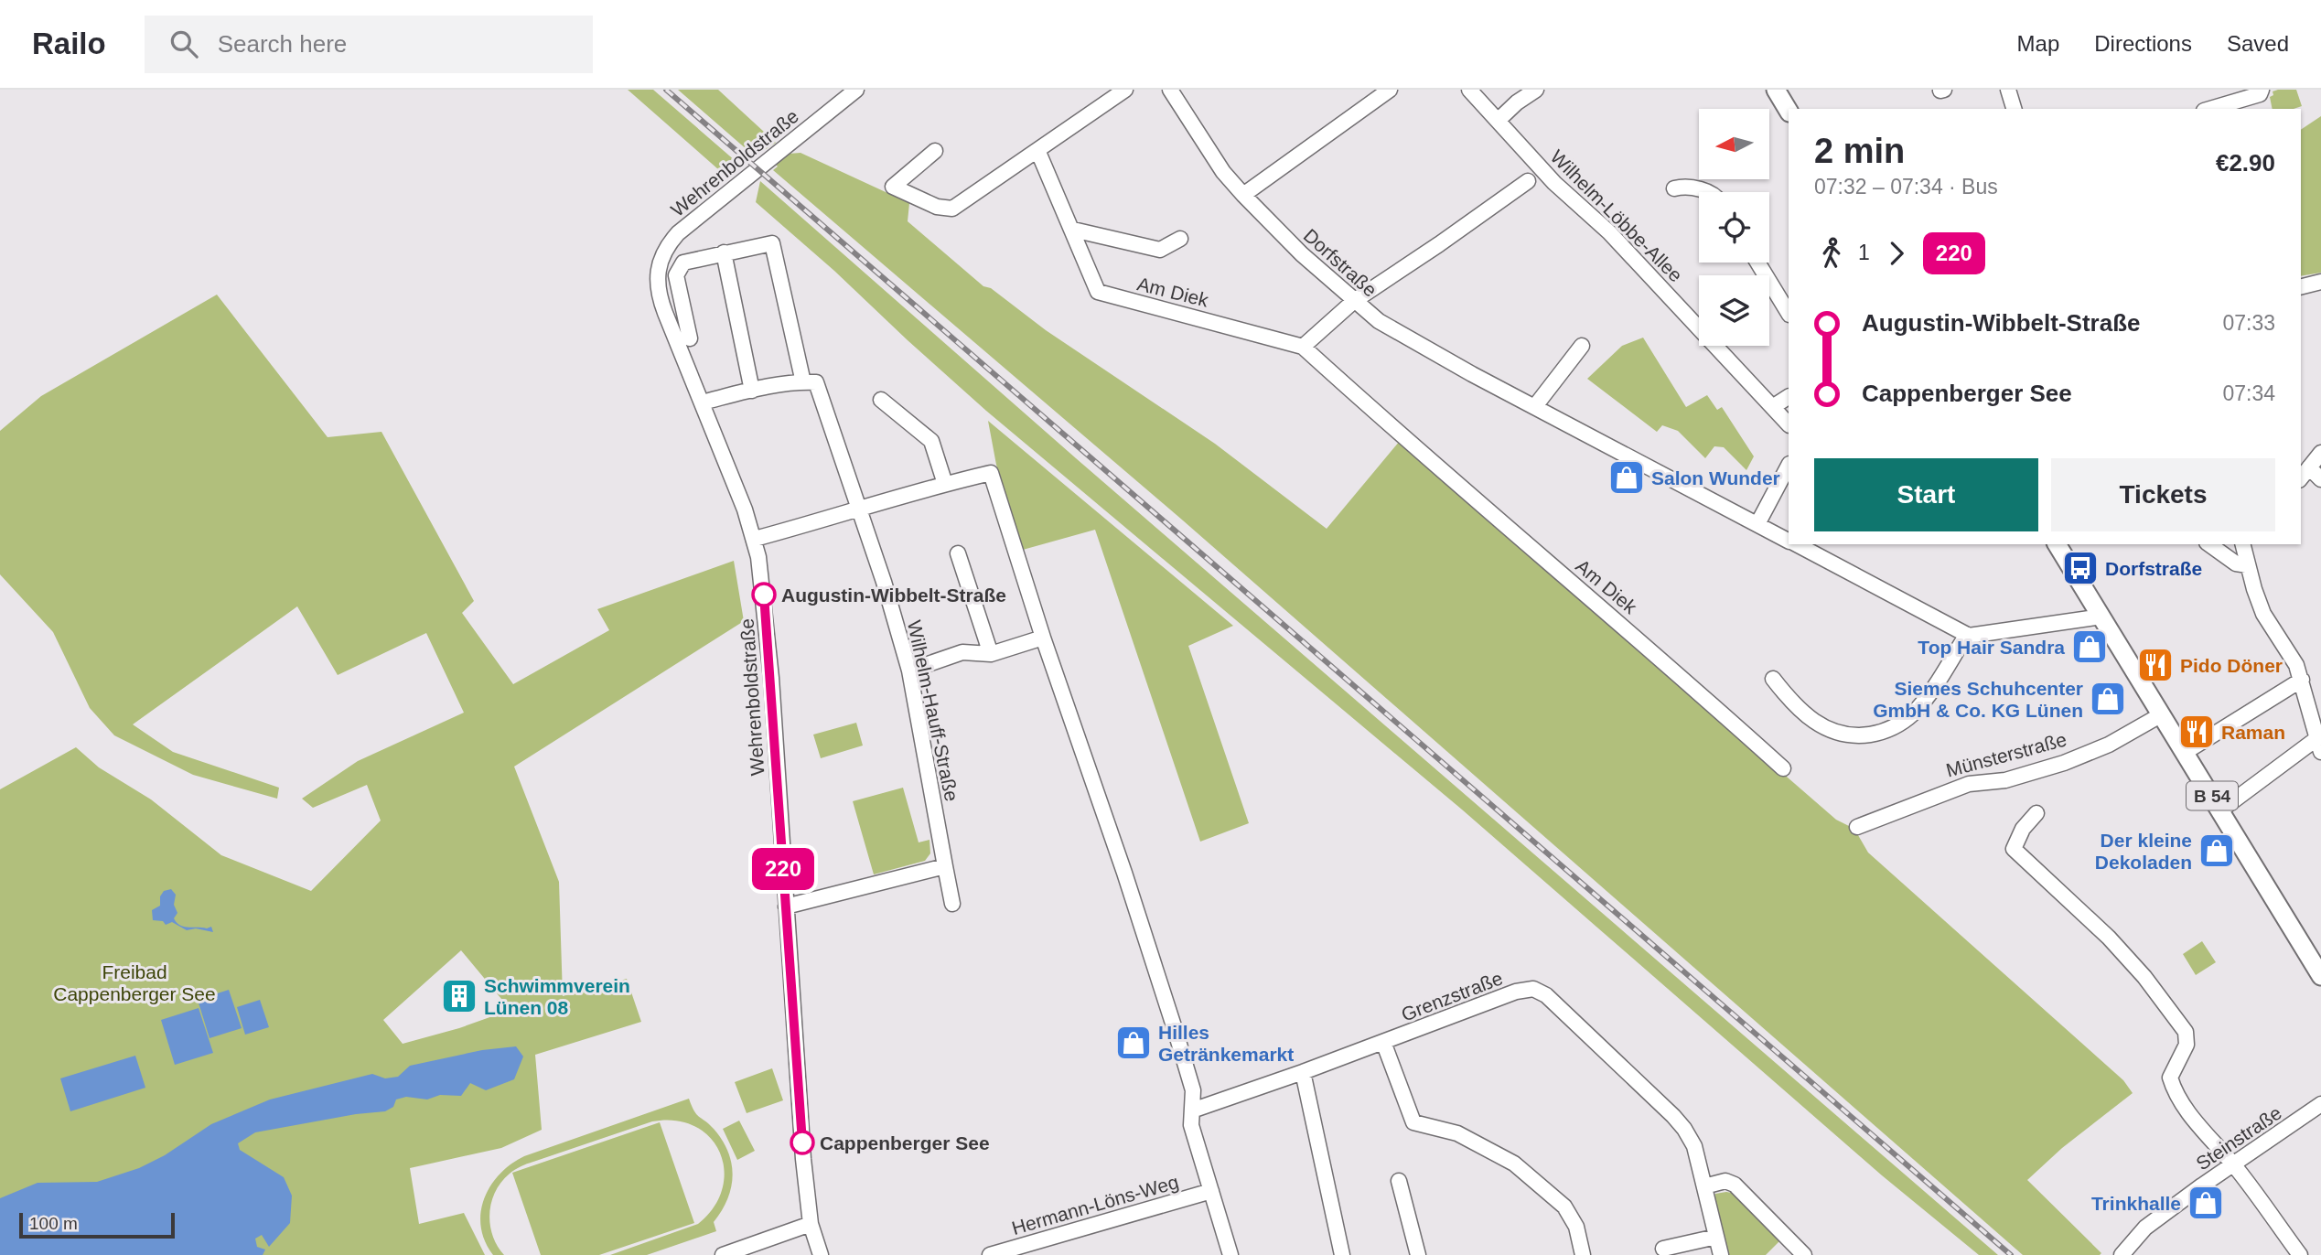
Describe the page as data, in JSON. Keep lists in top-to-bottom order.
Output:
{
  "streets": {
    "main road": ["B 54"],
    "street": [
      "Wehrenboldstraße",
      "Wilhelm-Löbbe-Allee",
      "Dorfstraße",
      "Am Diek",
      "Wilhelm-Hauff-Straße",
      "Münsterstraße",
      "Grenzstraße",
      "Steinstraße",
      "Hermann-Löns-Weg"
    ]
  },
  "crossings": [
    ["Münsterstraße", "B 54"]
  ],
  "parks": ["Freibad Cappenberger See"],
  "places": {
    "shop": [
      "Salon Wunder",
      "Top Hair Sandra",
      "Siemes Schuhcenter GmbH & Co. KG Lünen",
      "Der kleine Dekoladen",
      "Hilles Getränkemarkt",
      "Trinkhalle"
    ],
    "bus stop": ["Dorfstraße"],
    "other": ["Augustin-Wibbelt-Straße", "Cappenberger See"],
    "restaurant": ["Pido Döner", "Raman"],
    "building": ["Schwimmverein Lünen 08"]
  },
  "lines": ["bus line 220"],
  "scale_bar": "100 m",
  "north": "left",
  "page": {
    "header": "Railo",
    "search": "Search here",
    "nav": ["Map", "Directions", "Saved"],
    "on_map": "220",
    "heading": ["2 min", "07:32 – 07:34 · Bus", "€2.90"],
    "legs": ["1", "220"],
    "list": [
      {
        "name": "Augustin-Wibbelt-Straße",
        "value": "07:33"
      },
      {
        "name": "Cappenberger See",
        "value": "07:34"
      }
    ],
    "buttons": ["Start", "Tickets"],
    "scale": "100 m"
  }
}
